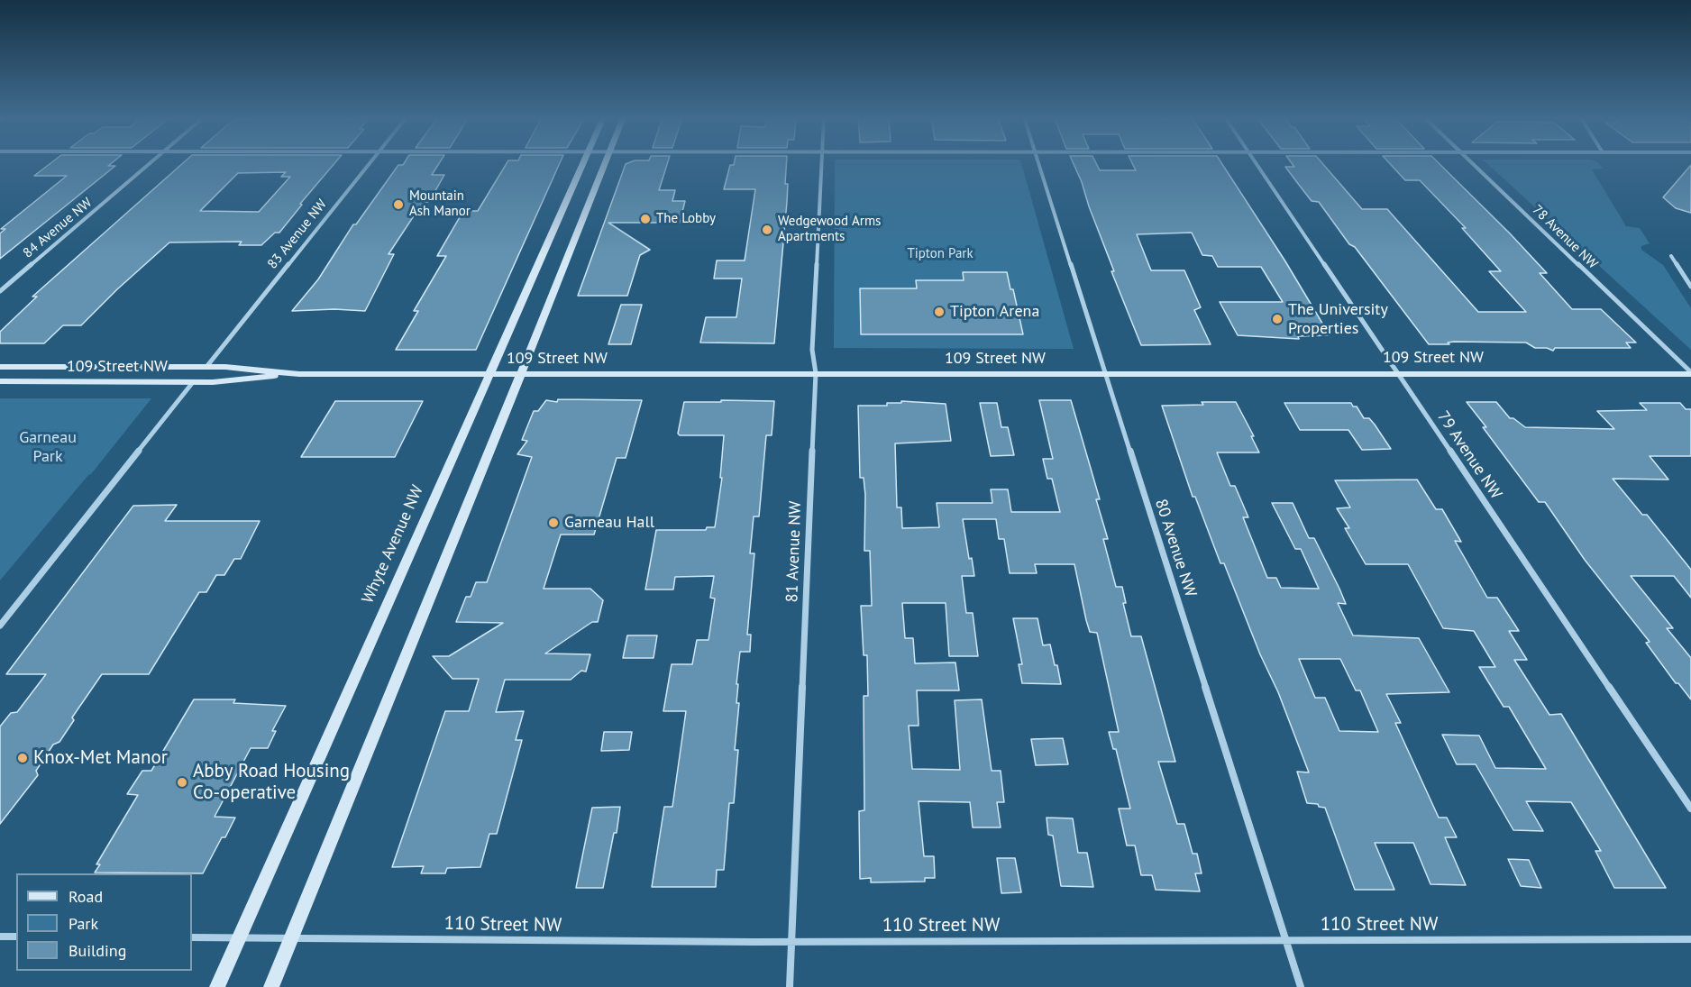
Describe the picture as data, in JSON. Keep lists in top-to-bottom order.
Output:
{
  "streets": {
    "main road": ["109 Street NW", "Whyte Avenue NW"],
    "street": [
      "84 Avenue NW",
      "83 Avenue NW",
      "78 Avenue NW",
      "79 Avenue NW",
      "80 Avenue NW",
      "81 Avenue NW",
      "110 Street NW"
    ]
  },
  "crossings": [
    ["83 Avenue NW", "109 Street NW"],
    ["78 Avenue NW", "109 Street NW"],
    ["109 Street NW", "79 Avenue NW"],
    ["109 Street NW", "Whyte Avenue NW"],
    ["109 Street NW", "80 Avenue NW"],
    ["109 Street NW", "81 Avenue NW"],
    ["Whyte Avenue NW", "110 Street NW"],
    ["80 Avenue NW", "110 Street NW"],
    ["81 Avenue NW", "110 Street NW"]
  ],
  "parks": ["Tipton Park", "Garneau Park"],
  "places": [
    "Mountain Ash Manor",
    "The Lobby",
    "Wedgewood Arms Apartments",
    "Tipton Arena",
    "The University Properties",
    "Garneau Hall",
    "Knox-Met Manor",
    "Abby Road Housing Co-operative"
  ],
  "legend": ["Road", "Park", "Building"]
}
